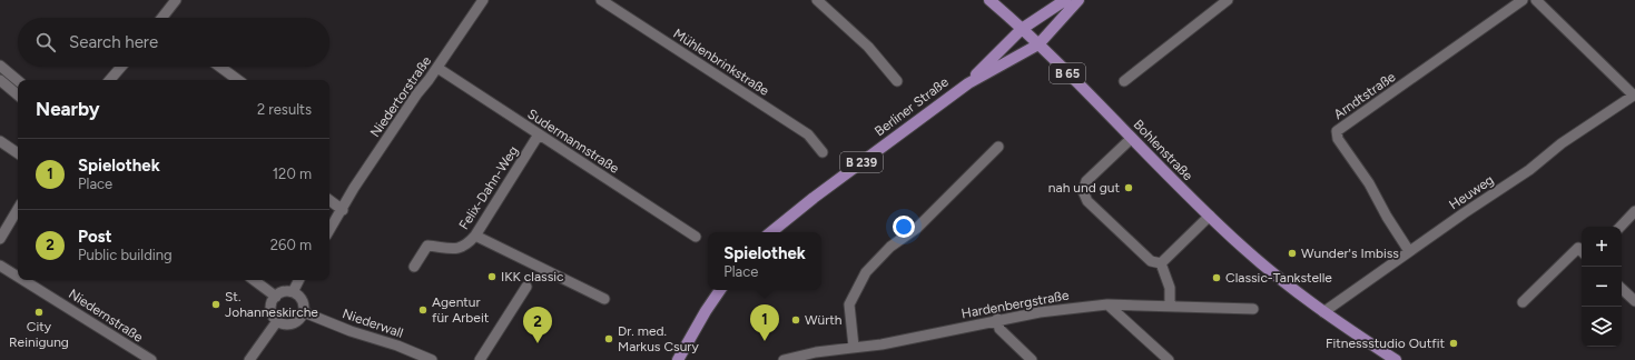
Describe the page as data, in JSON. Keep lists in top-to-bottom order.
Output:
{
  "streets": {
    "main road": [
      "B 65",
      "Berliner Straße",
      "Bohlenstraße",
      "B 239"
    ],
    "street": [
      "Mühlenbrinkstraße",
      "Arndtstraße",
      "Niedertorstraße",
      "Sudermannstraße",
      "Felix-Dahn-Weg",
      "Heuweg",
      "Hardenbergstraße",
      "Niedernstraße",
      "Niederwall"
    ]
  },
  "crossings": [
    ["B 65", "Bohlenstraße"],
    ["B 65", "Heuweg"],
    ["Arndtstraße", "Heuweg"],
    ["Niedertorstraße", "Sudermannstraße"],
    ["Berliner Straße", "Bohlenstraße"],
    ["Sudermannstraße", "Felix-Dahn-Weg"],
    ["Bohlenstraße", "Heuweg"]
  ],
  "places": [
    "nah und gut",
    "Wunder's Imbiss",
    "IKK classic",
    "Classic-Tankstelle",
    "St. Johanneskirche",
    "Agentur für Arbeit",
    "City Reinigung",
    "Würth",
    "Dr. med. Markus Csury",
    "Fitnessstudio Outfit"
  ],
  "page": {
    "search": "Search here",
    "heading": ["Nearby", "2 results"],
    "list": [
      {
        "mark": "1",
        "name": "Spielothek",
        "note": "Place",
        "value": "120 m"
      },
      {
        "mark": "2",
        "name": "Post",
        "note": "Public building",
        "value": "260 m"
      }
    ],
    "map_buttons": ["+", "−"],
    "popup": ["Spielothek", "Place"],
    "pins": ["1", "2"]
  }
}
